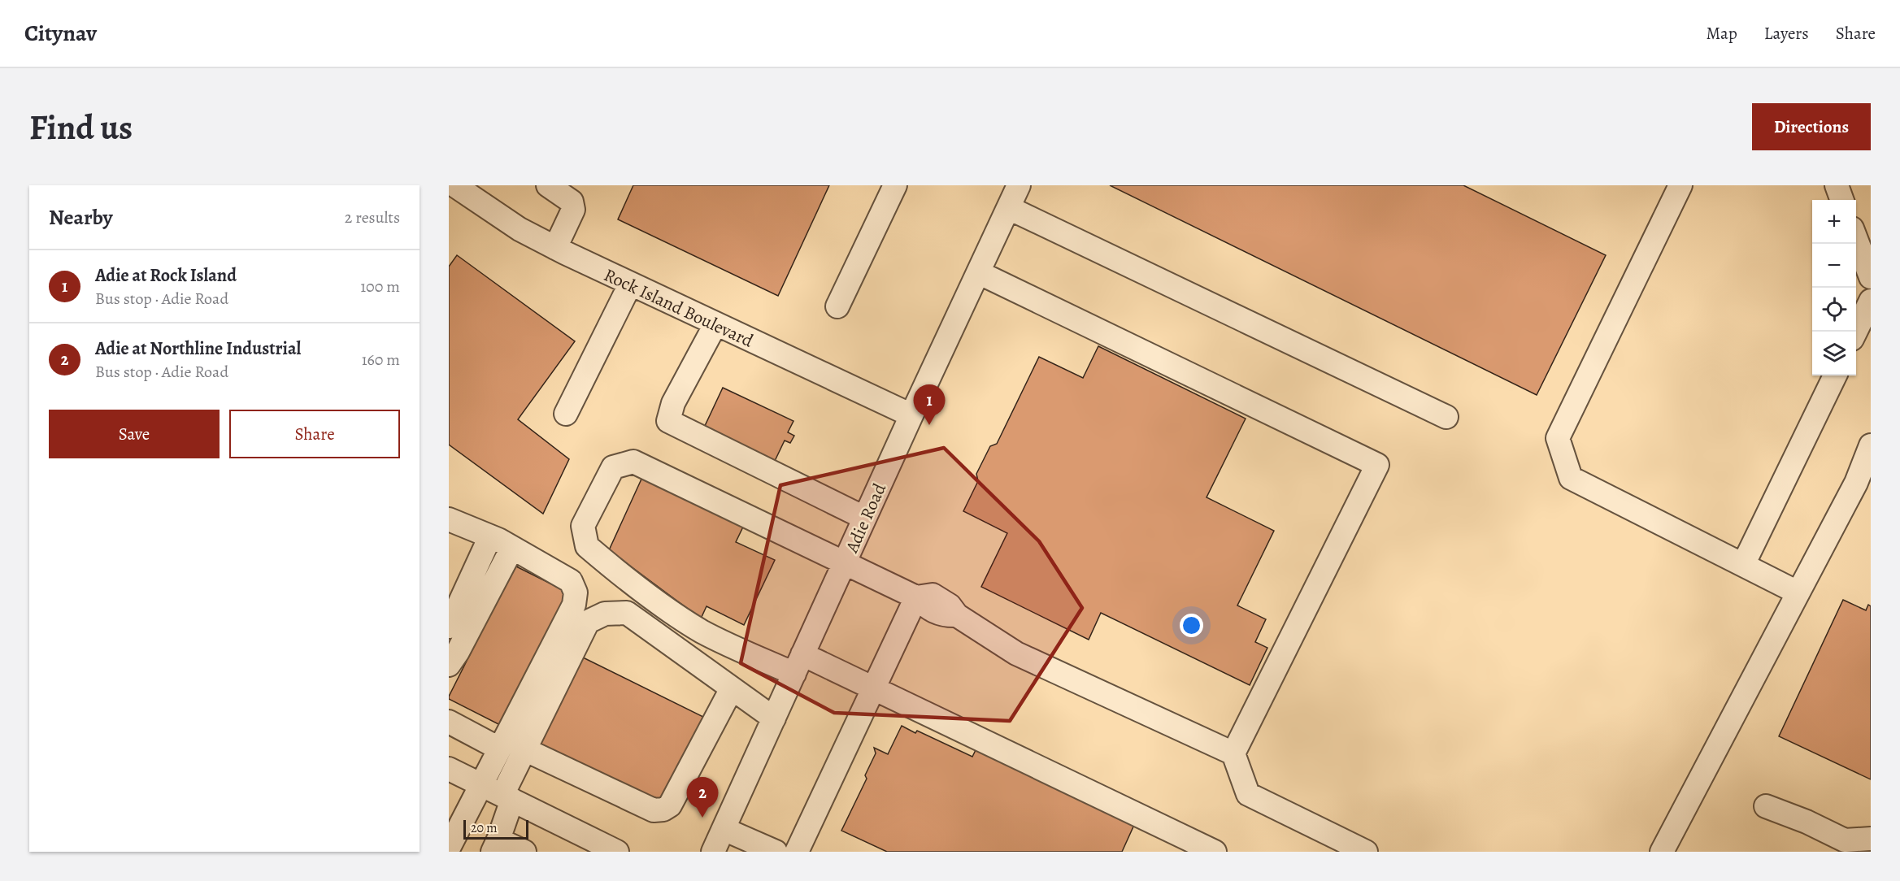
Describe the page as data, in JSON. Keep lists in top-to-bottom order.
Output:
{
  "streets": {
    "street": ["Rock Island Boulevard", "Adie Road"]
  },
  "crossings": [
    ["Rock Island Boulevard", "Adie Road"]
  ],
  "scale_bar": "20 m",
  "page": {
    "header": "Citynav",
    "nav": ["Map", "Layers", "Share"],
    "buttons": [
      "Directions",
      ["Save", "Share"]
    ],
    "title": "Find us",
    "heading": ["Nearby", "2 results"],
    "map_buttons": ["+", "−"],
    "list": [
      {
        "mark": "1",
        "name": "Adie at Rock Island",
        "note": "Bus stop · Adie Road",
        "value": "100 m"
      },
      {
        "mark": "2",
        "name": "Adie at Northline Industrial",
        "note": "Bus stop · Adie Road",
        "value": "160 m"
      }
    ],
    "pins": ["1", "2"],
    "scale": "20 m"
  }
}
